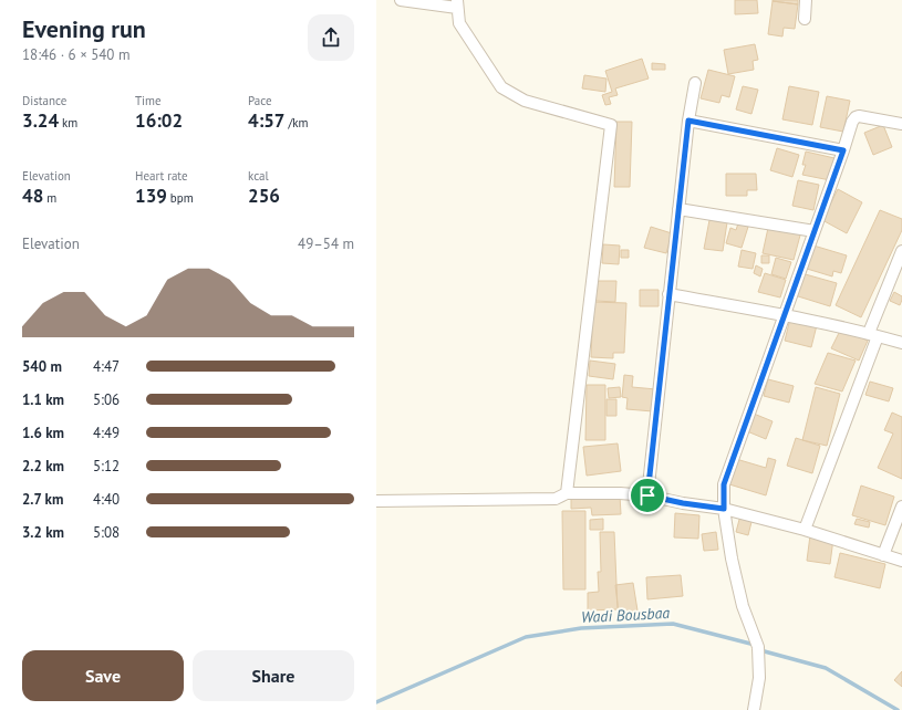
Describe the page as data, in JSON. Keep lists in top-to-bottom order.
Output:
{
  "water": ["Wadi Bousbaa"],
  "page": {
    "heading": ["Evening run", "18:46 · 6 × 540 m"],
    "stats": [
      ["Distance", "3.24 km"],
      ["Time", "16:02"],
      ["Pace", "4:57 /km"],
      ["Elevation", "48 m"],
      ["Heart rate", "139 bpm"],
      ["kcal", "256"]
    ],
    "chart": ["Elevation", "49–54 m"],
    "list": [
      {
        "name": "540 m",
        "note": "4:47"
      },
      {
        "name": "1.1 km",
        "note": "5:06"
      },
      {
        "name": "1.6 km",
        "note": "4:49"
      },
      {
        "name": "2.2 km",
        "note": "5:12"
      },
      {
        "name": "2.7 km",
        "note": "4:40"
      },
      {
        "name": "3.2 km",
        "note": "5:08"
      }
    ],
    "buttons": ["Save", "Share"]
  }
}
